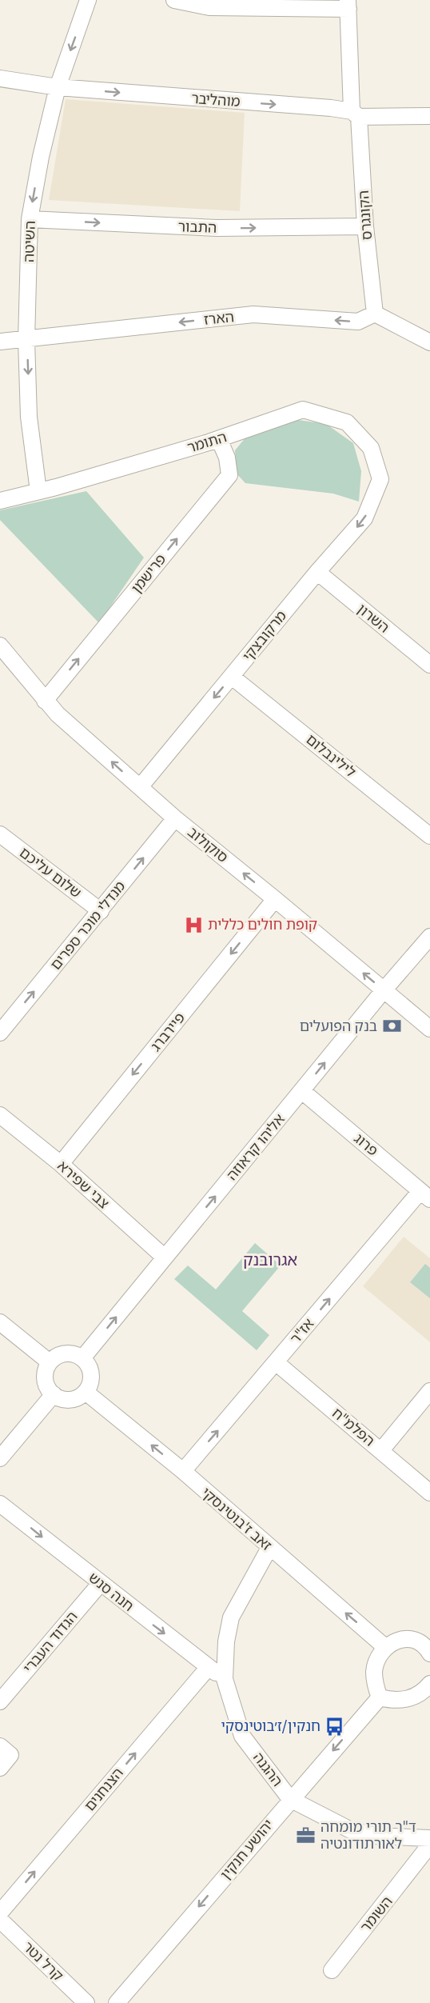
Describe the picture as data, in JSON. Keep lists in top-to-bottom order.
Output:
{
  "streets": {
    "street": [
      "מוהליבר",
      "הקונגרס",
      "התבור",
      "השיטה",
      "הארז",
      "התומר",
      "פרישמן",
      "השרון",
      "מרקובצקי",
      "לילינבלום",
      "סוקולוב",
      "שלום עליכם",
      "מנדלי מוכר ספרים",
      "פיירברג",
      "פרוג",
      "אליהו קראוזה",
      "צבי שפירא",
      "אז\"ר",
      "הפלמ\"ח",
      "זאב ז'בוטינסקי",
      "חנה סנש",
      "הגדוד העברי",
      "ההגנה",
      "הצנחנים",
      "יהושע חנקין",
      "השומר",
      "קרל נטר"
    ]
  },
  "crossings": [
    ["מוהליבר", "הקונגרס"],
    ["מוהליבר", "השיטה"],
    ["הקונגרס", "התבור"],
    ["הקונגרס", "הארז"],
    ["התבור", "השיטה"],
    ["השיטה", "הארז"],
    ["השיטה", "התומר"],
    ["התומר", "פרישמן"],
    ["התומר", "מרקובצקי"],
    ["פרישמן", "סוקולוב"],
    ["השרון", "מרקובצקי"],
    ["מרקובצקי", "לילינבלום"],
    ["מרקובצקי", "סוקולוב"],
    ["סוקולוב", "מנדלי מוכר ספרים"],
    ["סוקולוב", "פיירברג"],
    ["סוקולוב", "אליהו קראוזה"],
    ["שלום עליכם", "מנדלי מוכר ספרים"],
    ["פיירברג", "צבי שפירא"],
    ["פרוג", "אליהו קראוזה"],
    ["פרוג", "אז\"ר"],
    ["אליהו קראוזה", "צבי שפירא"],
    ["אליהו קראוזה", "זאב ז'בוטינסקי"],
    ["אז\"ר", "הפלמ\"ח"],
    ["אז\"ר", "זאב ז'בוטינסקי"],
    ["זאב ז'בוטינסקי", "ההגנה"],
    ["חנה סנש", "הגדוד העברי"],
    ["חנה סנש", "ההגנה"],
    ["חנה סנש", "הצנחנים"],
    ["ההגנה", "יהושע חנקין"]
  ],
  "one_way": [
    "התבור",
    "השיטה",
    "הארז",
    "פרישמן",
    "מרקובצקי",
    "סוקולוב",
    "מנדלי מוכר ספרים",
    "פיירברג",
    "אליהו קראוזה",
    "אז\"ר",
    "זאב ז'בוטינסקי",
    "חנה סנש",
    "הצנחנים",
    "יהושע חנקין"
  ],
  "districts": ["אגרובנק"],
  "places": {
    "hospital": ["קופת חולים כללית"],
    "bank": ["בנק הפועלים"],
    "bus stop": ["חנקין/ז׳בוטינסקי"],
    "office": ["ד\"ר תורי מומחה לאורתודונטיה"]
  }
}
